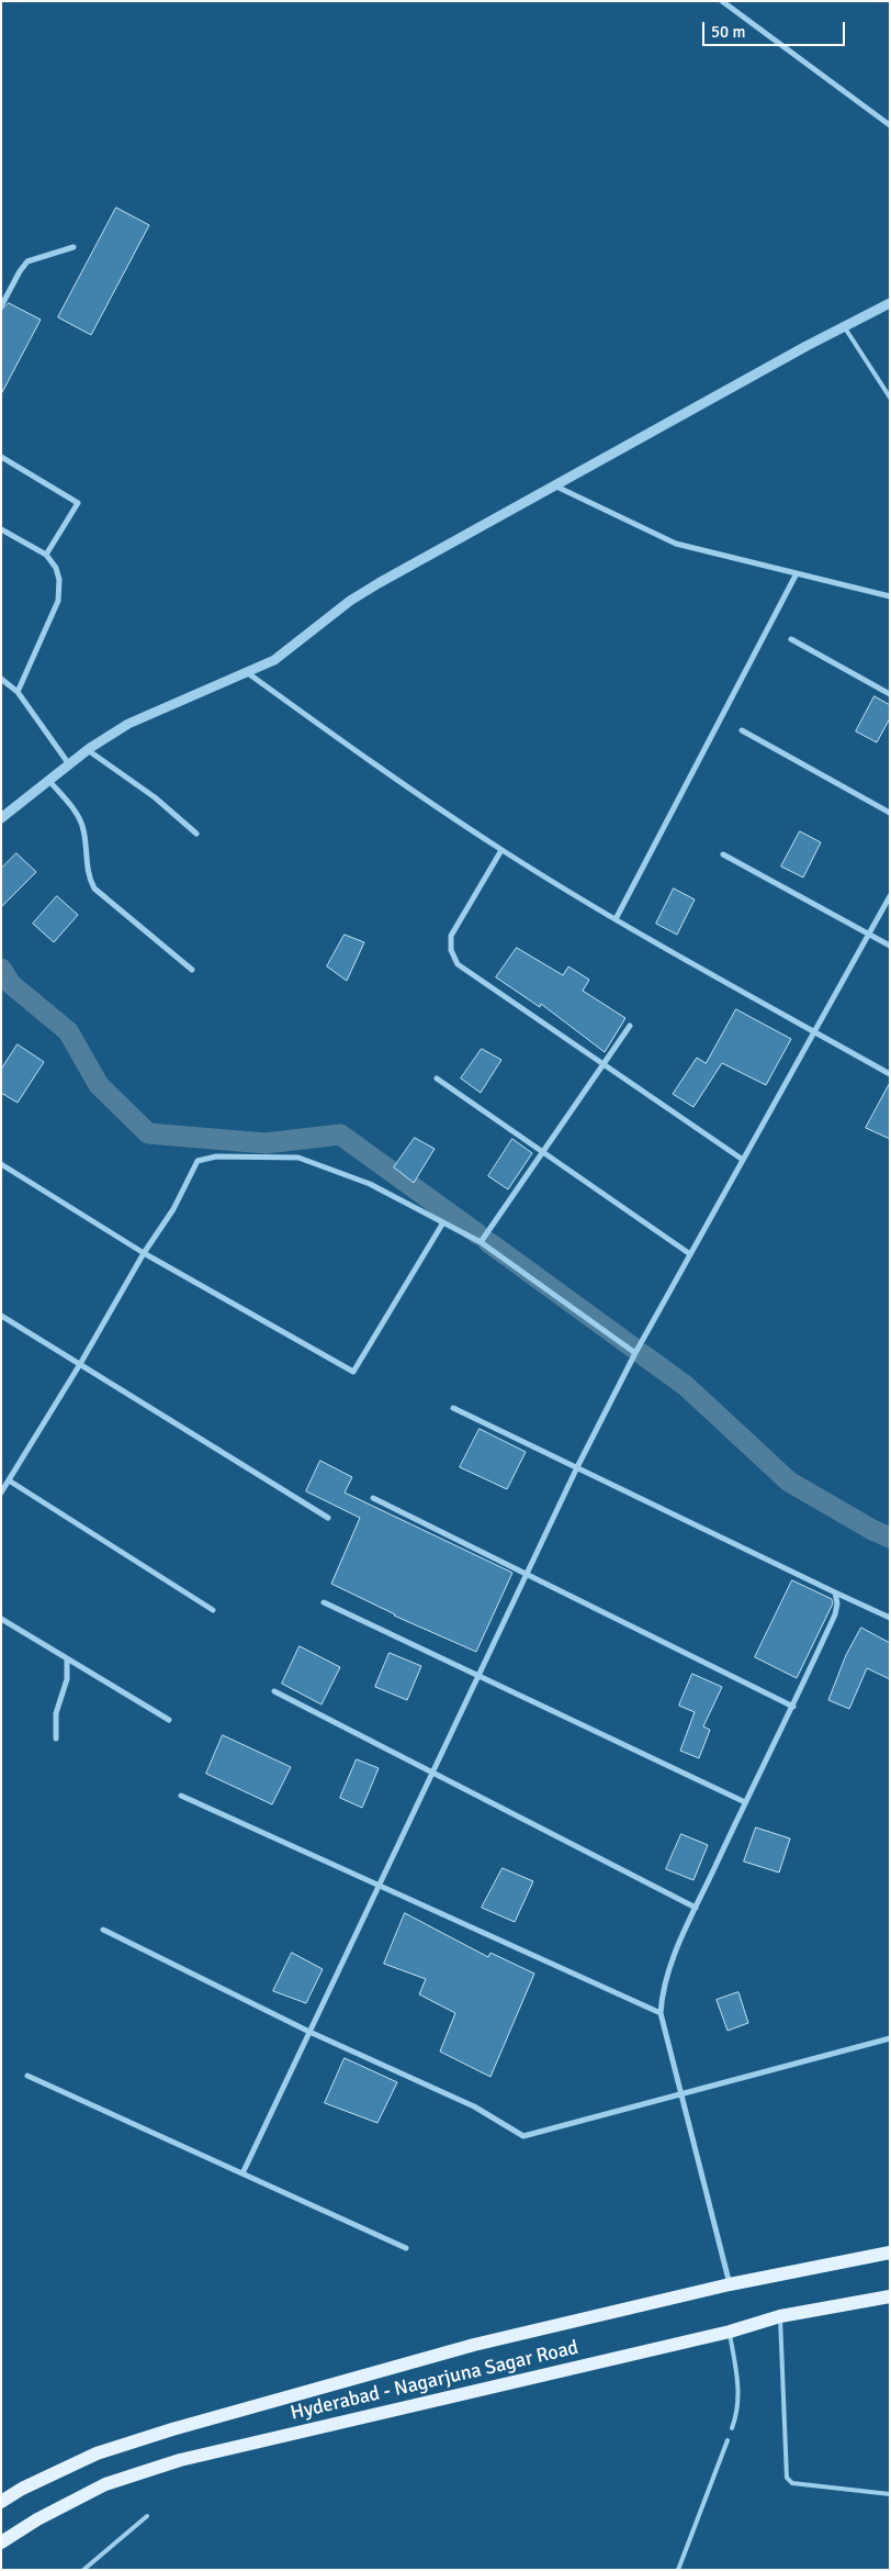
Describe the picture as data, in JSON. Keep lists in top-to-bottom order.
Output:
{
  "streets": {
    "main road": ["Hyderabad - Nagarjuna Sagar Road"]
  },
  "scale_bar": "50 m"
}
